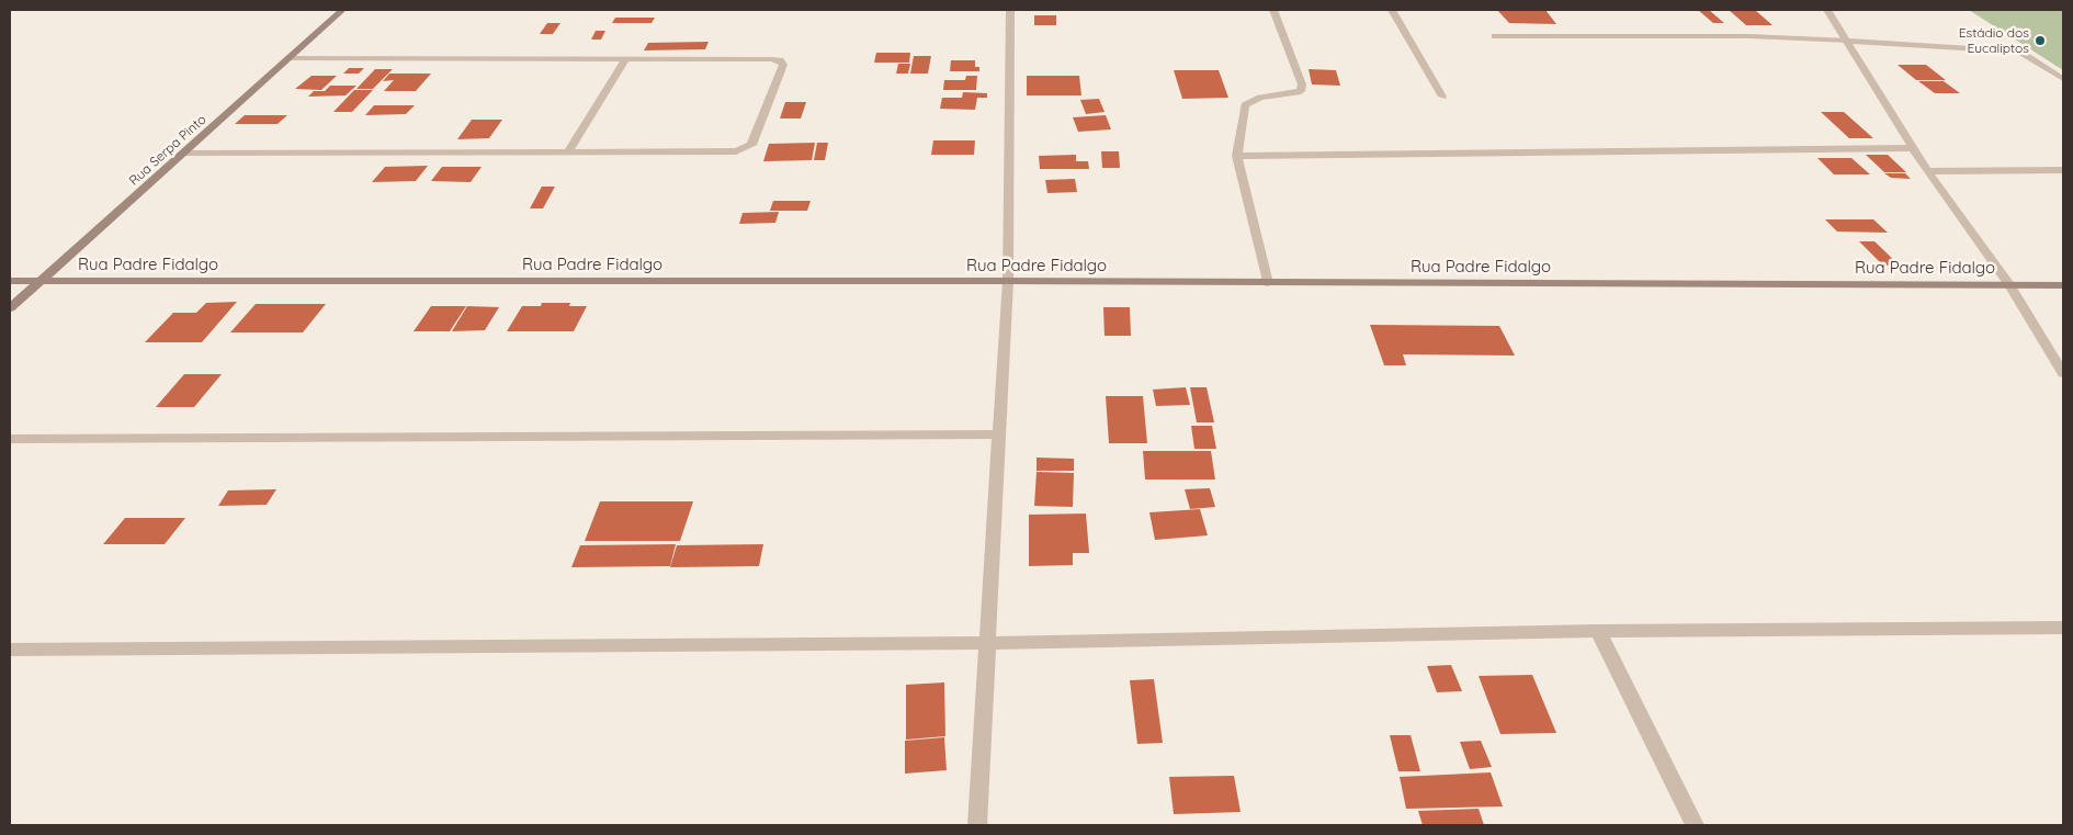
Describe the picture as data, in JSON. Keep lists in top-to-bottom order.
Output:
{
  "streets": {
    "street": ["Rua Serpa Pinto", "Rua Padre Fidalgo"]
  },
  "crossings": [
    ["Rua Serpa Pinto", "Rua Padre Fidalgo"]
  ],
  "places": ["Estádio dos Eucaliptos"]
}
